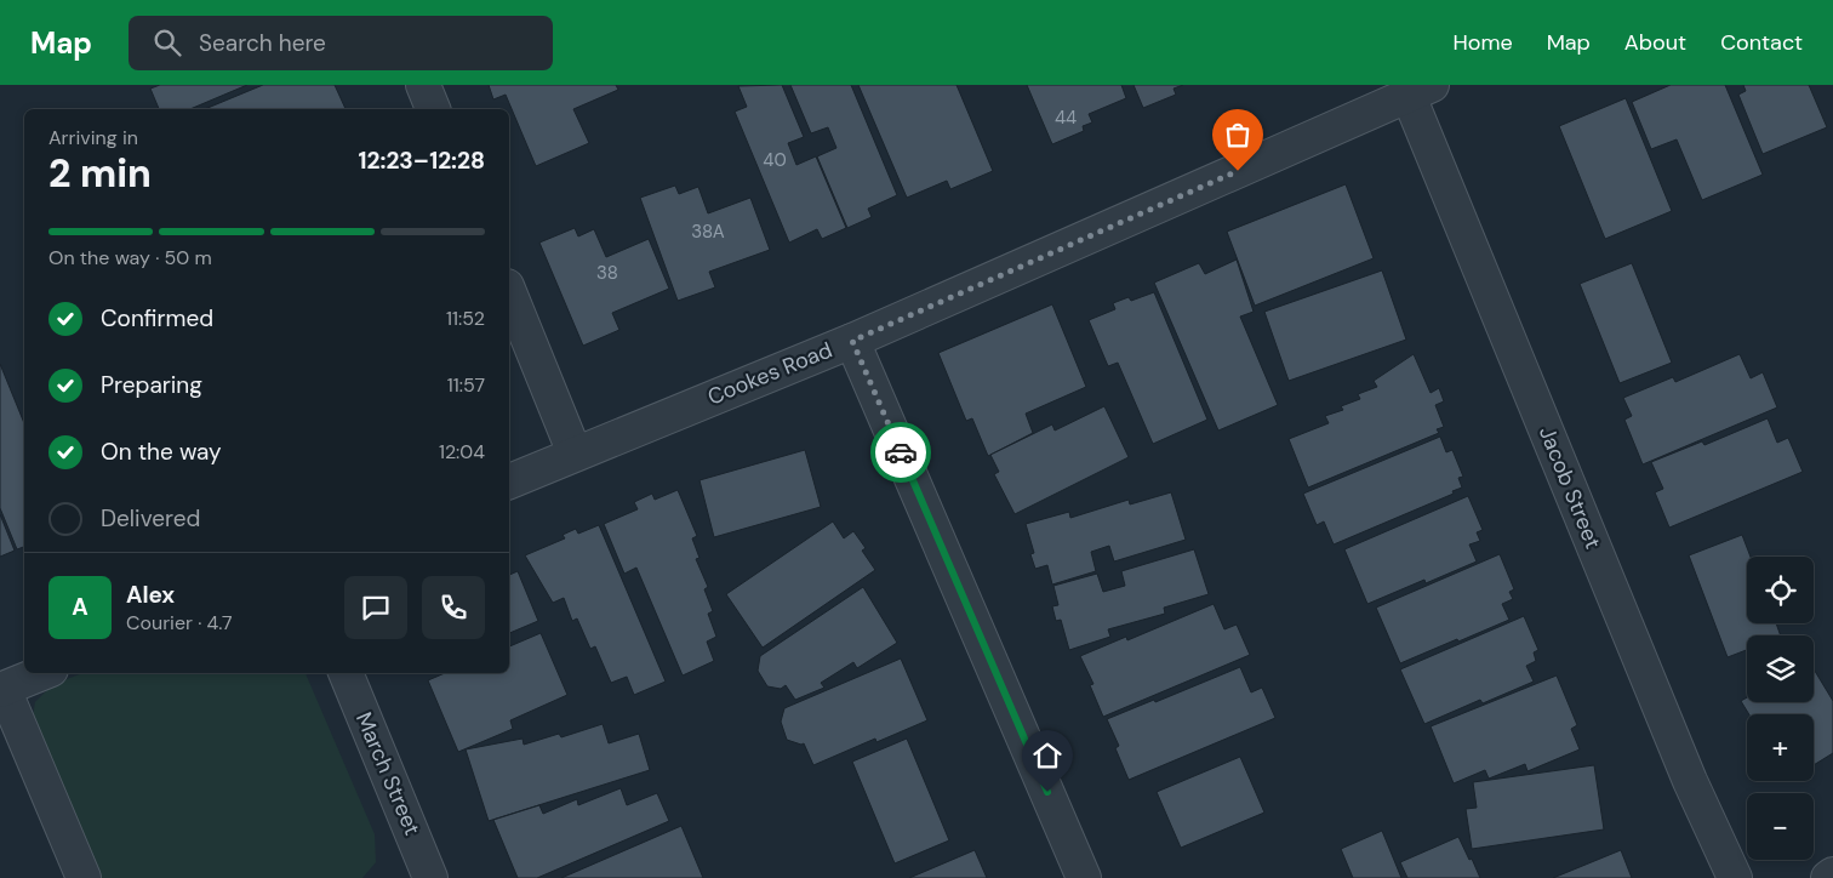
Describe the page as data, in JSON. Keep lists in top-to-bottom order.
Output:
{
  "streets": {
    "street": ["Cookes Road", "Jacob Street", "March Street"]
  },
  "crossings": [
    ["Cookes Road", "Jacob Street"]
  ],
  "house_numbers": [
    "44",
    "40",
    "38A",
    "38"
  ],
  "page": {
    "header": "Map",
    "search": "Search here",
    "nav": [
      "Home",
      "Map",
      "About",
      "Contact"
    ],
    "heading": ["2 min", "Arriving in", "12:23–12:28"],
    "panel": ["Alex", "Courier · 4.7"],
    "bar": "On the way · 50 m",
    "list": [
      ["Confirmed", "11:52"],
      ["Preparing", "11:57"],
      ["On the way", "12:04"],
      "Delivered"
    ],
    "map_buttons": ["+", "−"],
    "round": "A"
  }
}
